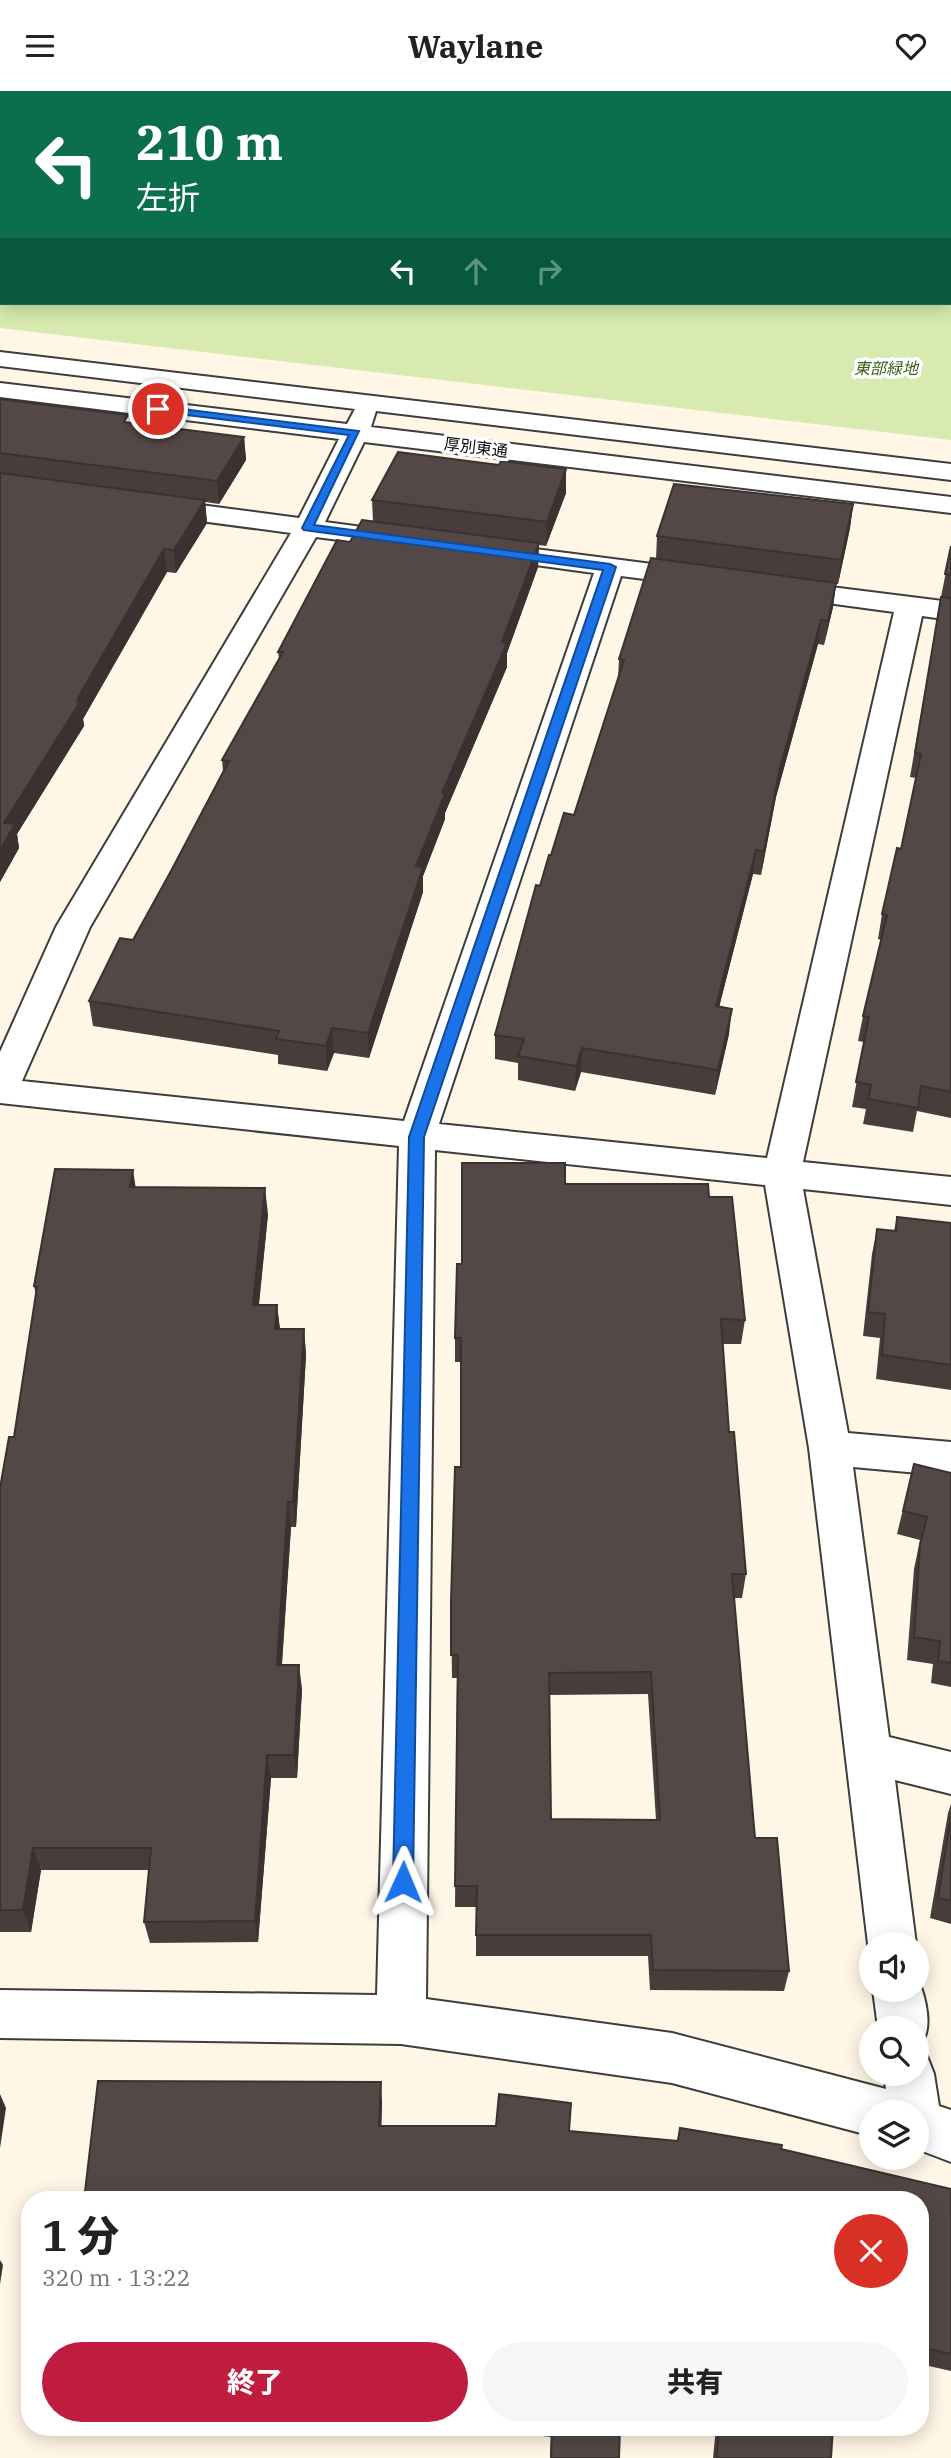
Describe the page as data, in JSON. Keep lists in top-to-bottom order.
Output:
{
  "streets": {
    "street": ["厚別東通"]
  },
  "parks": ["東部緑地"],
  "page": {
    "header": "Waylane",
    "turn": ["210 m", "左折"],
    "heading": ["1 分", "320 m · 13:22"],
    "buttons": ["終了", "共有"]
  }
}
